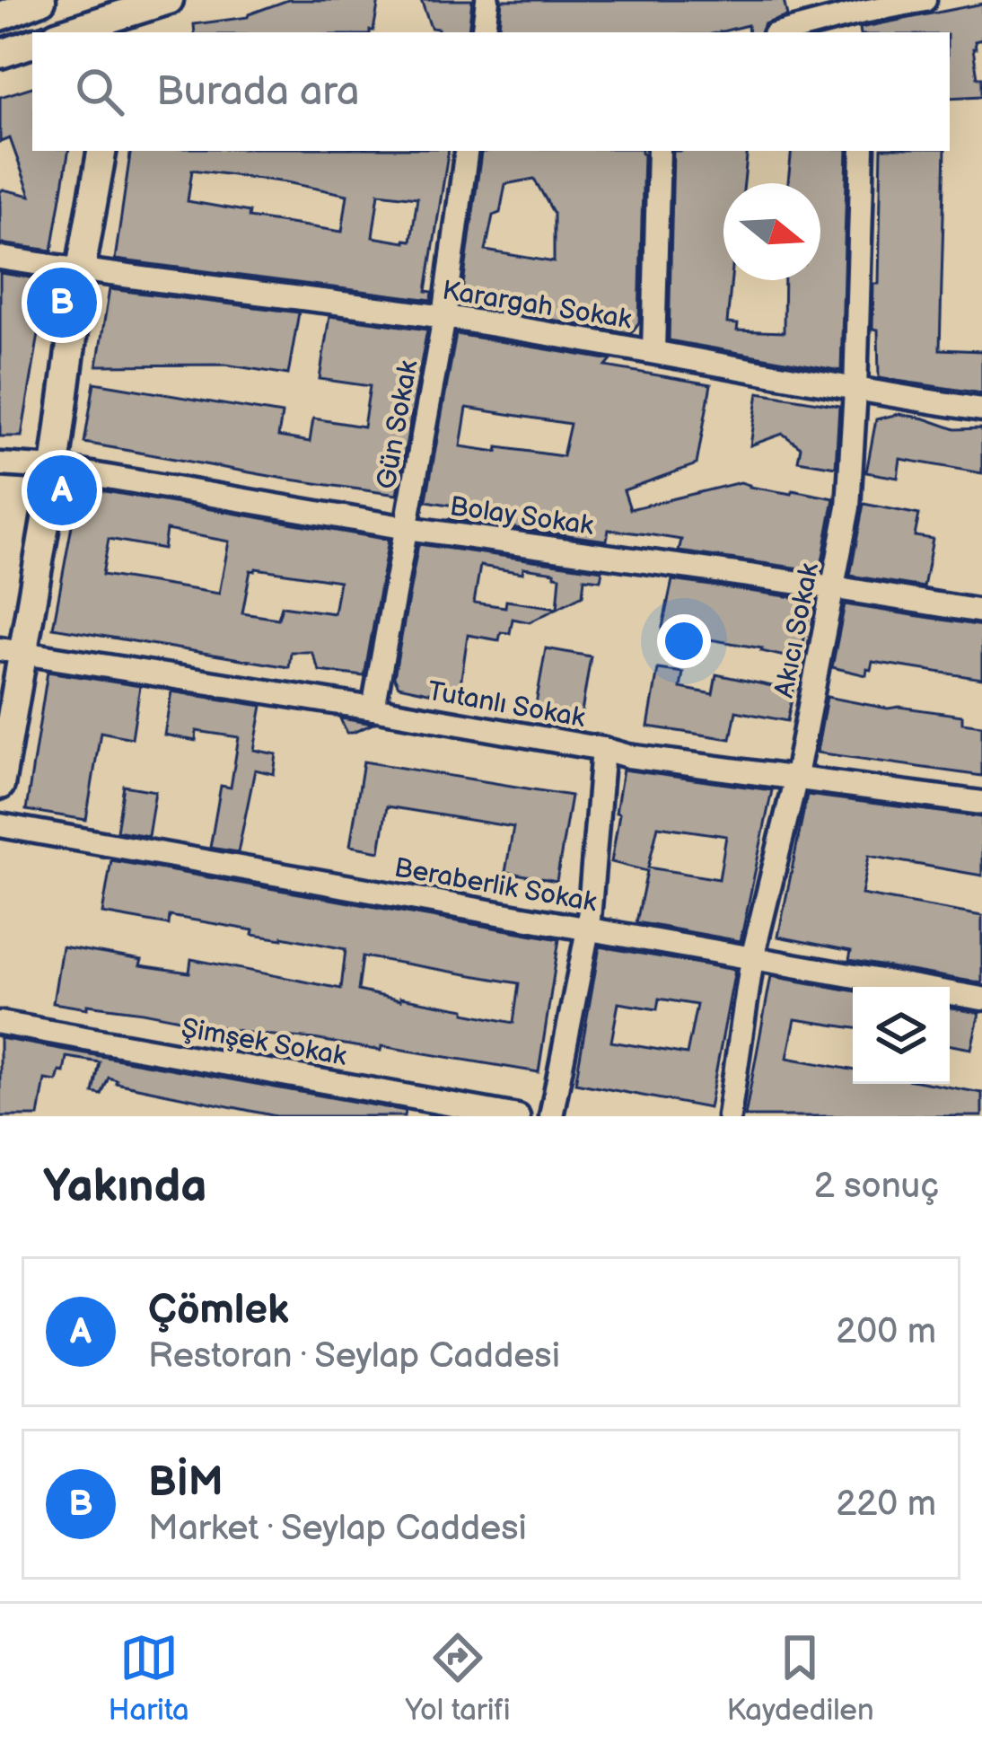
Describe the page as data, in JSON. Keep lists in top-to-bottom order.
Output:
{
  "streets": {
    "street": [
      "Karargah Sokak",
      "Gün Sokak",
      "Bolay Sokak",
      "Akıcı Sokak",
      "Tutanlı Sokak",
      "Beraberlik Sokak",
      "Şimşek Sokak"
    ]
  },
  "crossings": [
    ["Karargah Sokak", "Gün Sokak"],
    ["Karargah Sokak", "Akıcı Sokak"],
    ["Gün Sokak", "Bolay Sokak"],
    ["Gün Sokak", "Tutanlı Sokak"],
    ["Bolay Sokak", "Akıcı Sokak"],
    ["Akıcı Sokak", "Tutanlı Sokak"],
    ["Akıcı Sokak", "Beraberlik Sokak"]
  ],
  "north": "right",
  "page": {
    "search": "Burada ara",
    "pins": ["B", "A"],
    "heading": ["Yakında", "2 sonuç"],
    "list": [
      {
        "mark": "A",
        "name": "Çömlek",
        "note": "Restoran · Seylap Caddesi",
        "value": "200 m"
      },
      {
        "mark": "B",
        "name": "BİM",
        "note": "Market · Seylap Caddesi",
        "value": "220 m"
      }
    ],
    "nav": ["Harita", "Yol tarifi", "Kaydedilen"]
  }
}
